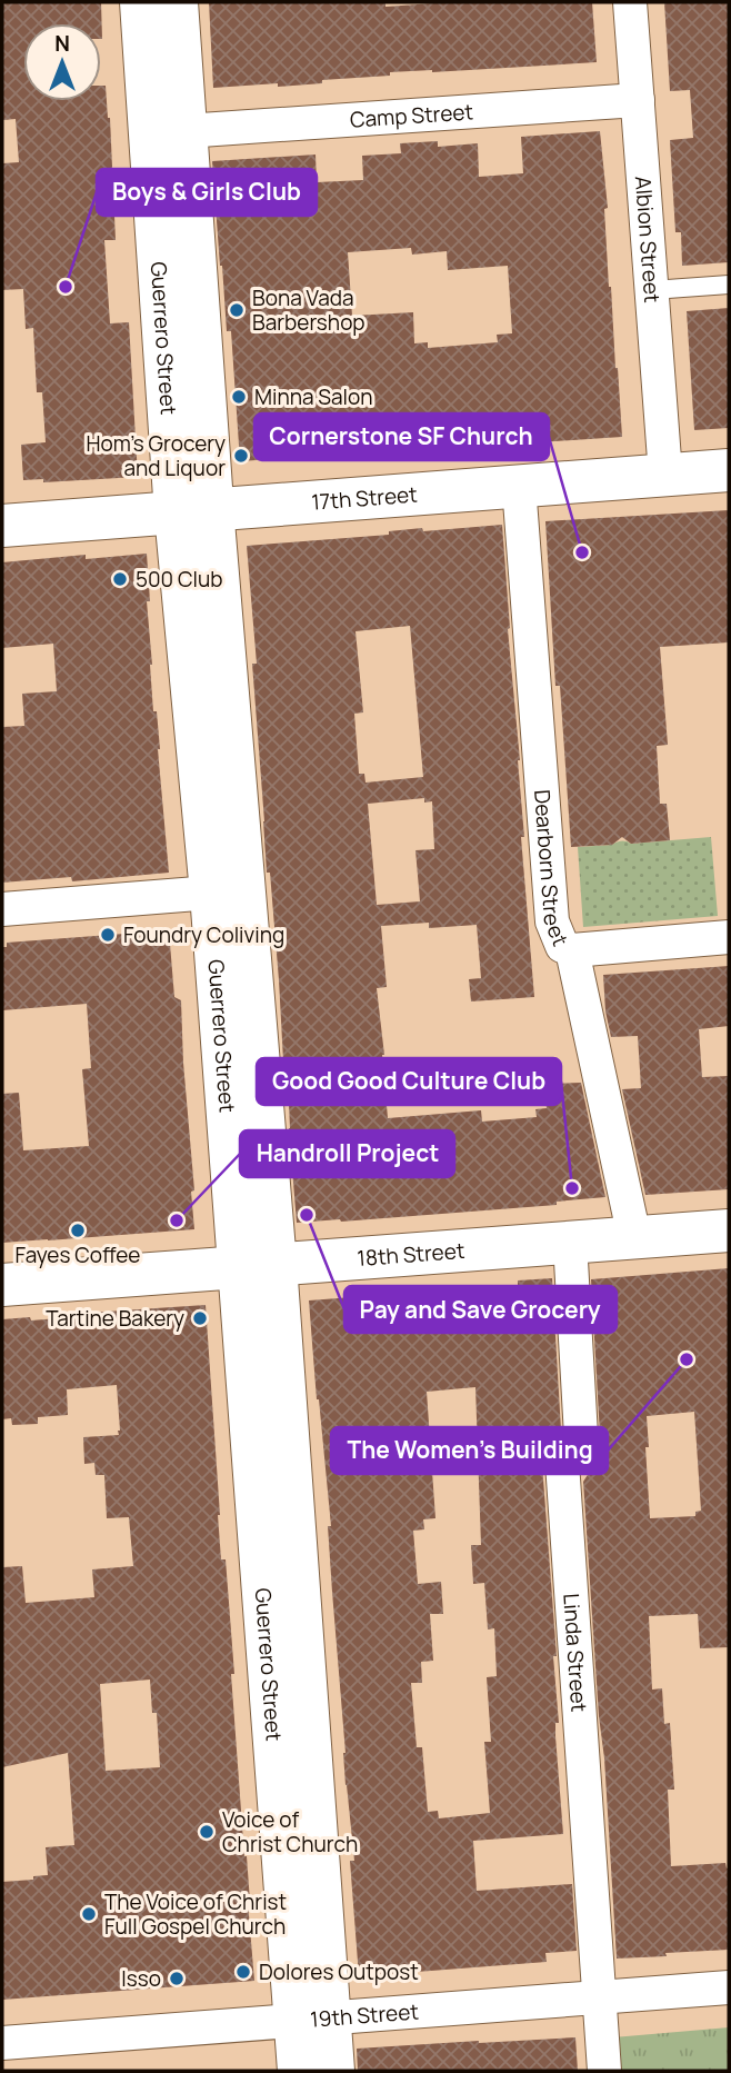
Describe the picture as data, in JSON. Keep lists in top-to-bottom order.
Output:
{
  "streets": {
    "main road": ["Guerrero Street", "17th Street", "18th Street"],
    "street": [
      "Camp Street",
      "Albion Street",
      "Dearborn Street",
      "Linda Street",
      "19th Street"
    ]
  },
  "crossings": [
    ["Camp Street", "Albion Street"],
    ["Camp Street", "Guerrero Street"],
    ["Albion Street", "17th Street"],
    ["Guerrero Street", "17th Street"],
    ["Guerrero Street", "18th Street"],
    ["Guerrero Street", "19th Street"],
    ["17th Street", "Dearborn Street"],
    ["Dearborn Street", "18th Street"],
    ["18th Street", "Linda Street"],
    ["Linda Street", "19th Street"]
  ],
  "places": [
    "Boys & Girls Club",
    "Bona Vada Barbershop",
    "Minna Salon",
    "Hom's Grocery and Liquor",
    "Cornerstone SF Church",
    "500 Club",
    "Foundry Coliving",
    "Good Good Culture Club",
    "Pay and Save Grocery",
    "Handroll Project",
    "Fayes Coffee",
    "Tartine Bakery",
    "The Women's Building",
    "Voice of Christ Church",
    "The Voice of Christ Full Gospel Church",
    "Dolores Outpost",
    "Isso"
  ],
  "north": "top"
}
